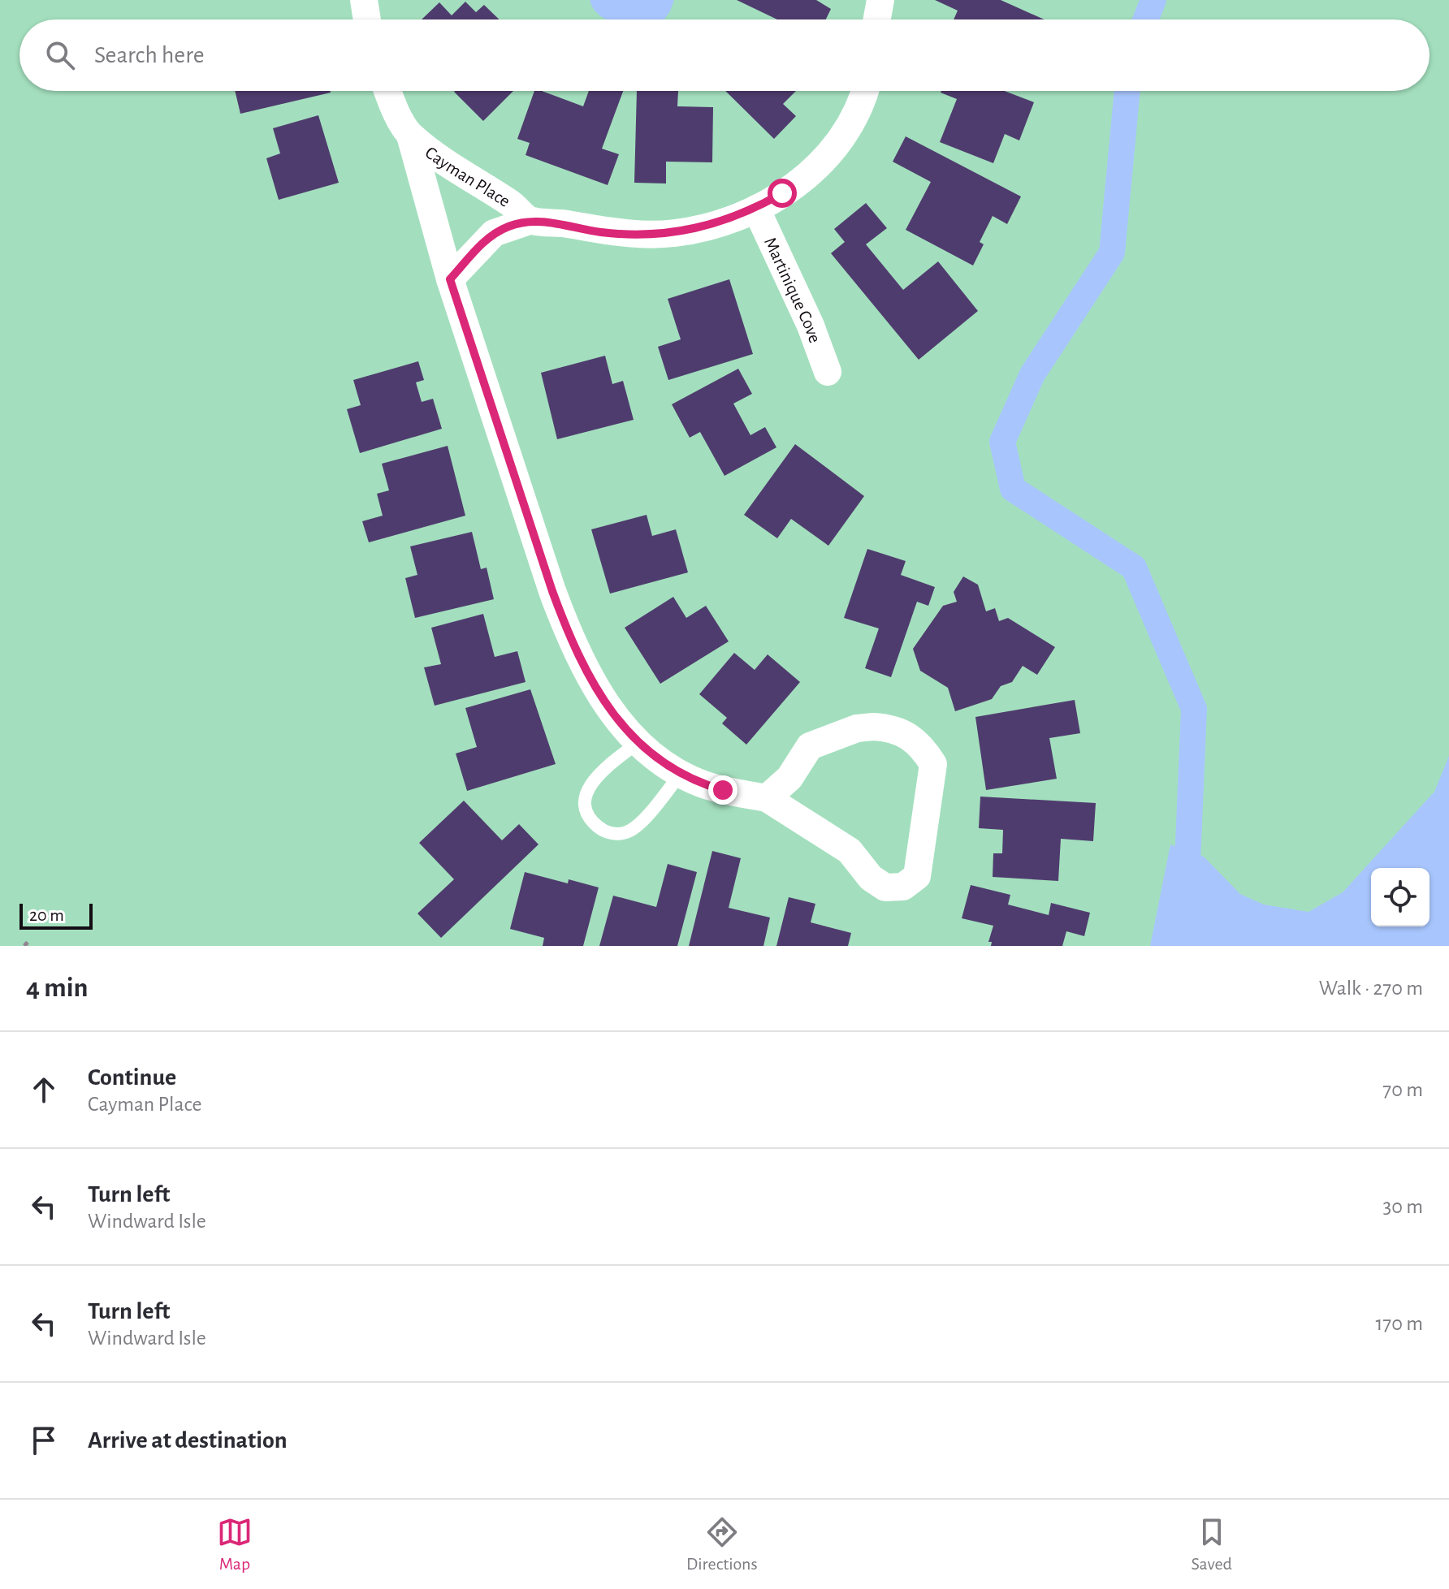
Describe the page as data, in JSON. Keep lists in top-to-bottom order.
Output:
{
  "streets": {
    "street": ["Cayman Place", "Martinique Cove"]
  },
  "scale_bar": "20 m",
  "page": {
    "search": "Search here",
    "scale": "20 m",
    "heading": ["4 min", "Walk · 270 m"],
    "list": [
      ["Continue", "Cayman Place", "70 m"],
      ["Turn left", "Windward Isle", "30 m"],
      ["Turn left", "Windward Isle", "170 m"],
      "Arrive at destination"
    ],
    "nav": ["Map", "Directions", "Saved"]
  }
}
